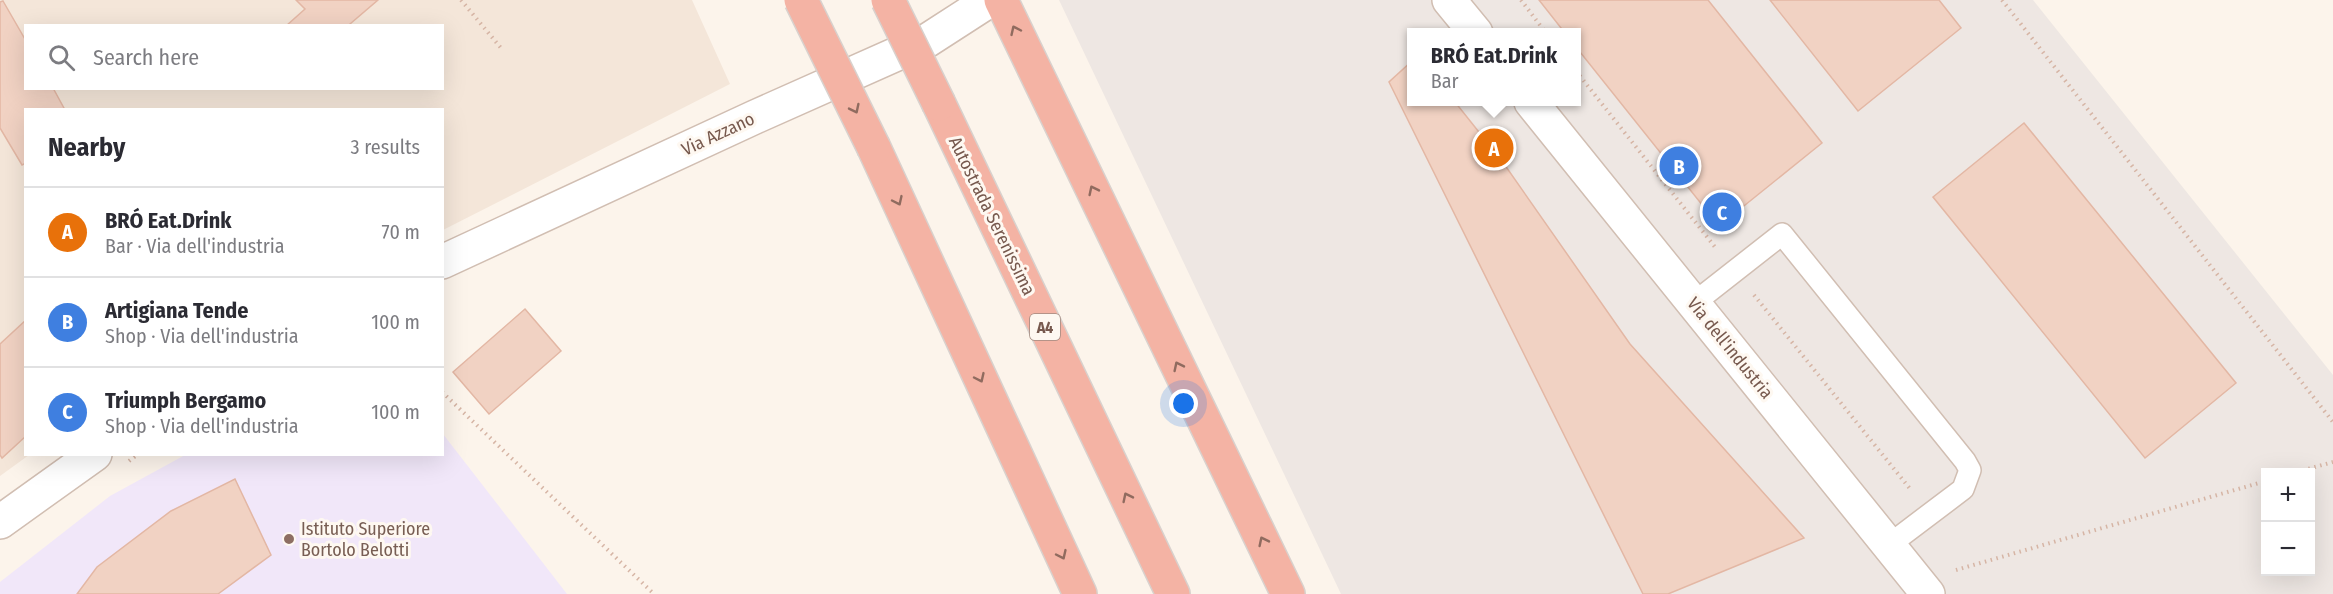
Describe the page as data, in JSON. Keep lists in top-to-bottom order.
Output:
{
  "streets": {
    "highway": ["Autostrada Serenissima", "A4"],
    "street": ["Via Azzano", "Via dell'industria"]
  },
  "places": ["Istituto Superiore Bortolo Belotti"],
  "page": {
    "search": "Search here",
    "popup": ["BRÓ Eat.Drink", "Bar"],
    "heading": ["Nearby", "3 results"],
    "pins": ["A", "B", "C"],
    "list": [
      {
        "mark": "A",
        "name": "BRÓ Eat.Drink",
        "note": "Bar · Via dell'industria",
        "value": "70 m"
      },
      {
        "mark": "B",
        "name": "Artigiana Tende",
        "note": "Shop · Via dell'industria",
        "value": "100 m"
      },
      {
        "mark": "C",
        "name": "Triumph Bergamo",
        "note": "Shop · Via dell'industria",
        "value": "100 m"
      }
    ],
    "map_buttons": ["+", "−"]
  }
}
